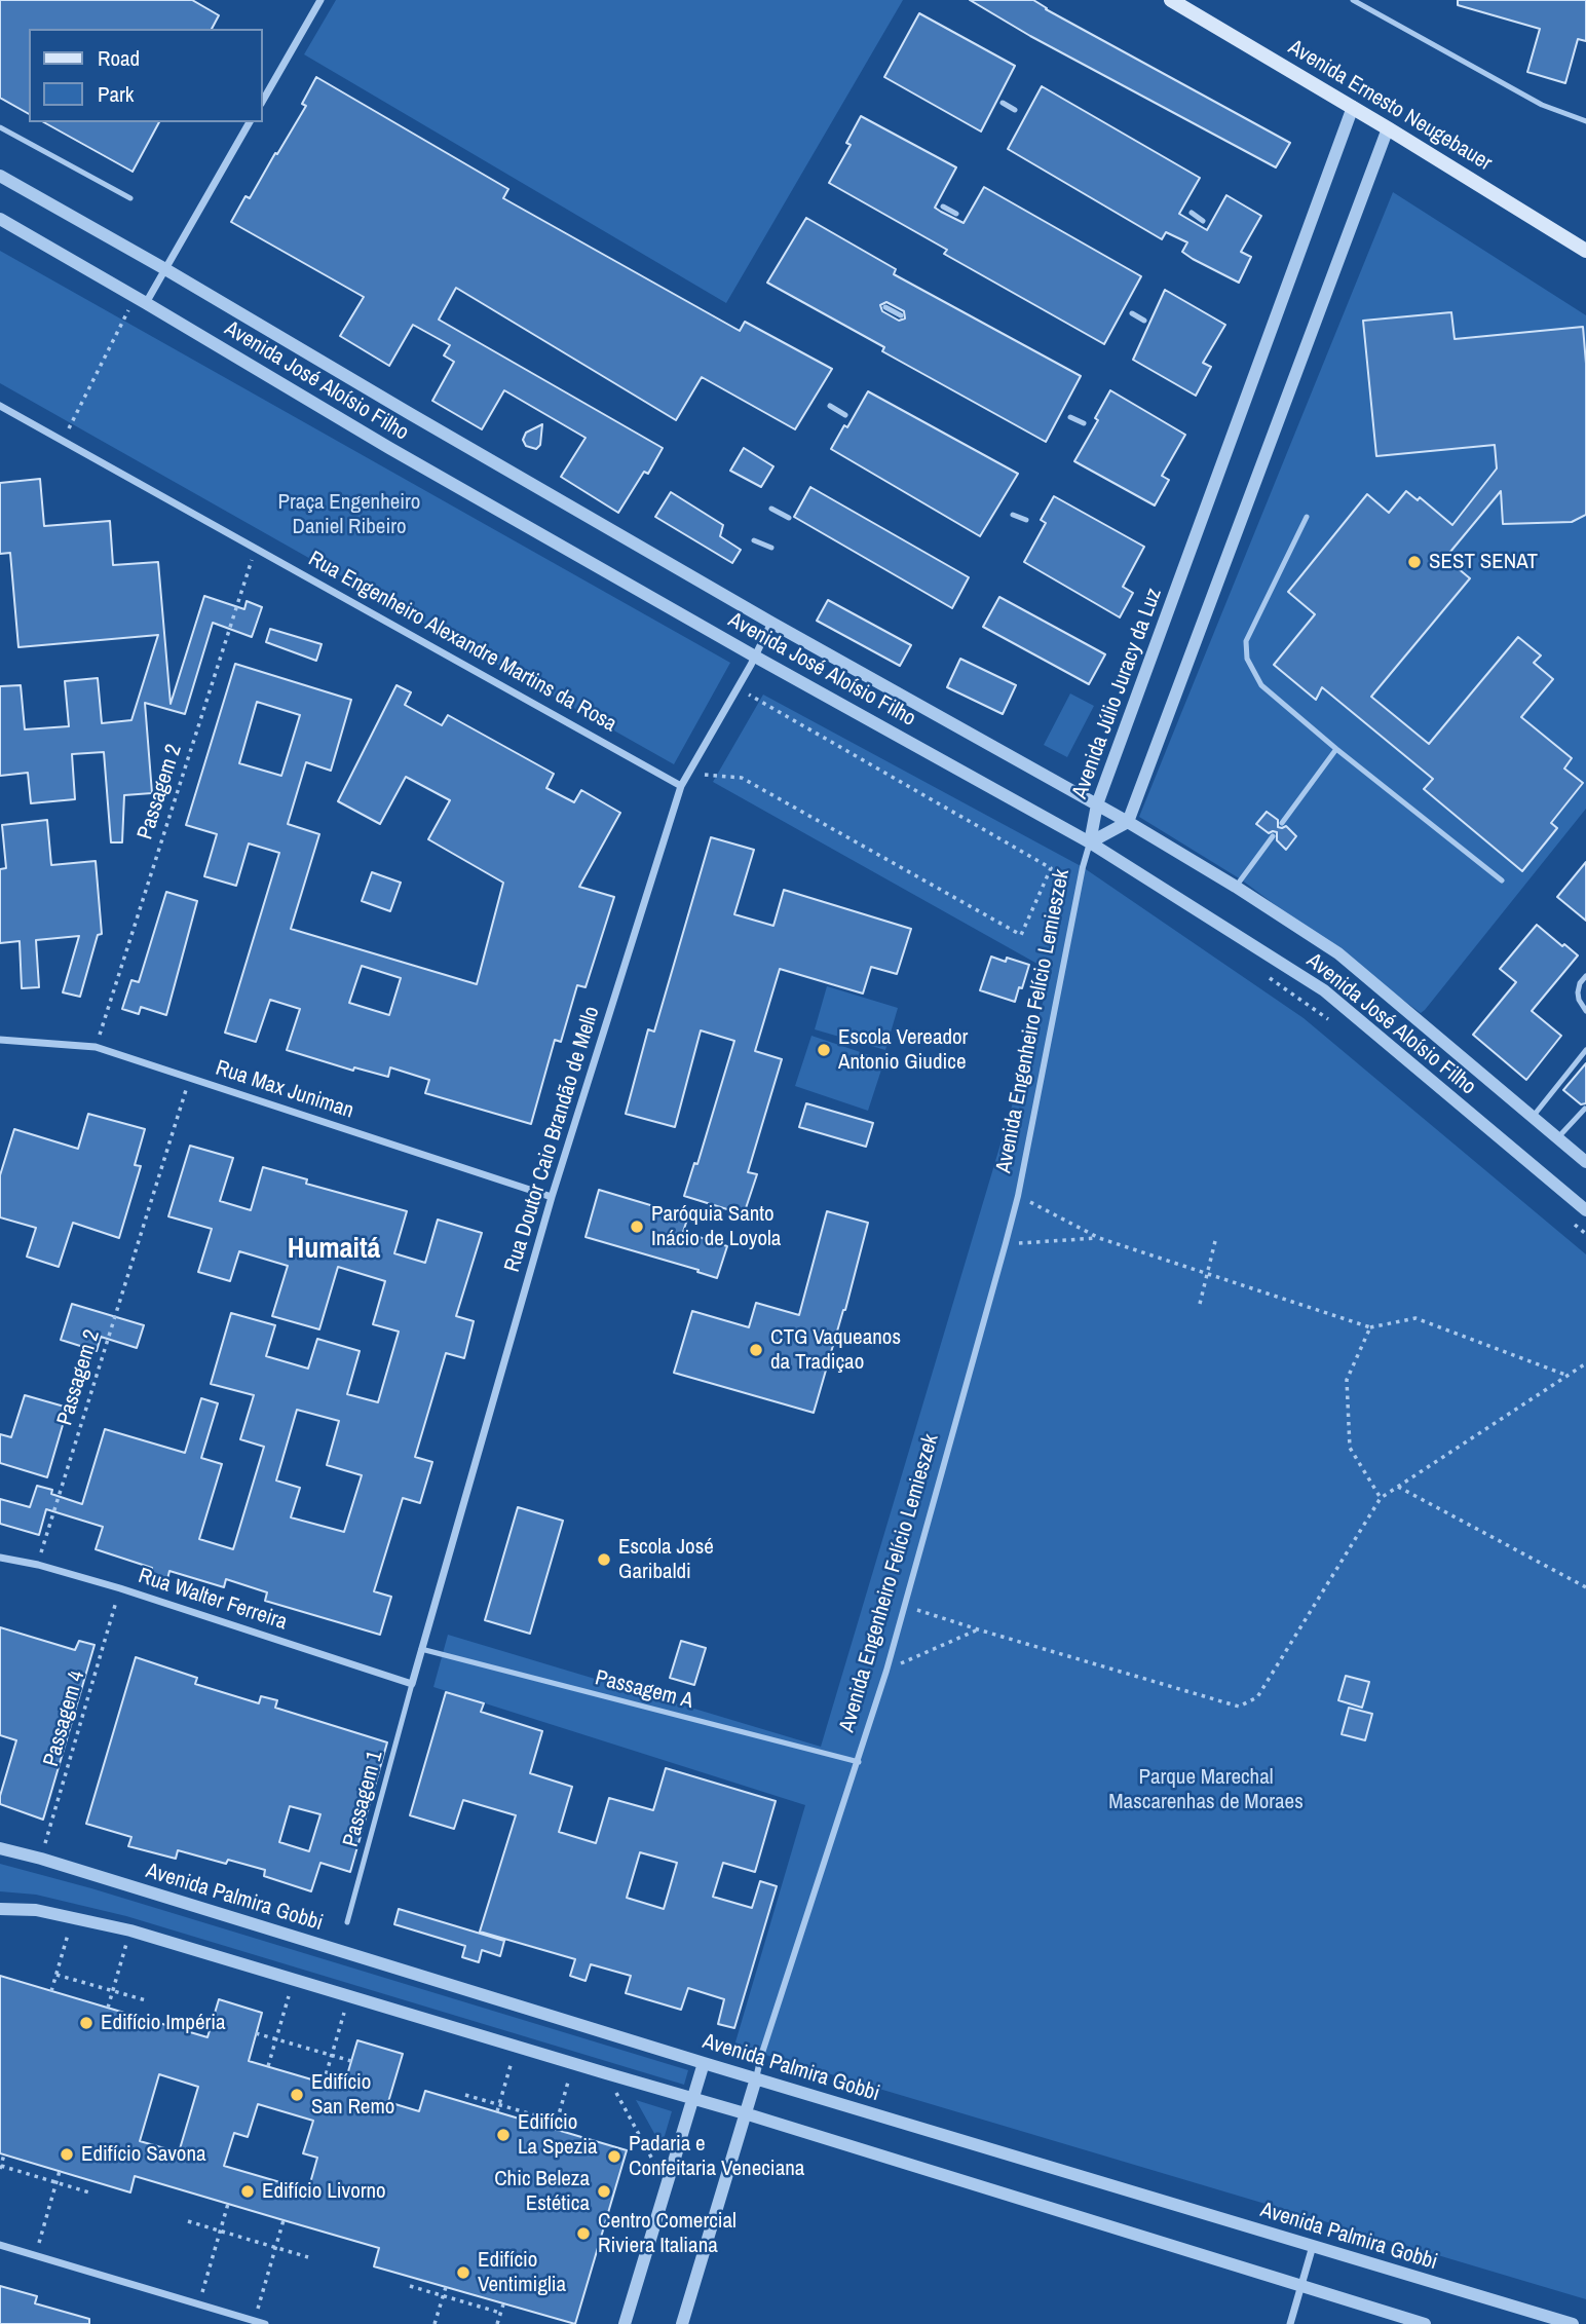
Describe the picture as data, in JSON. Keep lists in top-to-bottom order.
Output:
{
  "streets": {
    "main road": ["Avenida Ernesto Neugebauer"],
    "street": [
      "Avenida José Aloísio Filho",
      "Rua Engenheiro Alexandre Martins da Rosa",
      "Avenida Júlio Juracy da Luz",
      "Avenida Engenheiro Felício Lemieszek",
      "Rua Max Juniman",
      "Rua Doutor Caio Brandão de Mello",
      "Rua Walter Ferreira",
      "Avenida Palmira Gobbi"
    ],
    "lane": ["Passagem A", "Passagem 1"],
    "path": ["Passagem 2", "Passagem 4"]
  },
  "crossings": [
    ["Avenida Ernesto Neugebauer", "Avenida Júlio Juracy da Luz"],
    ["Avenida José Aloísio Filho", "Avenida Júlio Juracy da Luz"],
    ["Avenida José Aloísio Filho", "Avenida Engenheiro Felício Lemieszek"],
    ["Avenida José Aloísio Filho", "Rua Doutor Caio Brandão de Mello"],
    ["Rua Engenheiro Alexandre Martins da Rosa", "Passagem 2"],
    ["Rua Engenheiro Alexandre Martins da Rosa", "Rua Doutor Caio Brandão de Mello"],
    ["Avenida Júlio Juracy da Luz", "Avenida Engenheiro Felício Lemieszek"],
    ["Passagem 2", "Rua Max Juniman"],
    ["Passagem 2", "Rua Walter Ferreira"],
    ["Avenida Engenheiro Felício Lemieszek", "Passagem A"],
    ["Avenida Engenheiro Felício Lemieszek", "Avenida Palmira Gobbi"],
    ["Rua Max Juniman", "Rua Doutor Caio Brandão de Mello"],
    ["Rua Doutor Caio Brandão de Mello", "Rua Walter Ferreira"],
    ["Rua Doutor Caio Brandão de Mello", "Passagem A"],
    ["Rua Doutor Caio Brandão de Mello", "Passagem 1"],
    ["Rua Walter Ferreira", "Passagem 4"],
    ["Rua Walter Ferreira", "Passagem 1"],
    ["Passagem 4", "Avenida Palmira Gobbi"]
  ],
  "districts": ["Humaitá"],
  "parks": ["Praça Engenheiro Daniel Ribeiro", "Parque Marechal Mascarenhas de Moraes"],
  "places": [
    "SEST SENAT",
    "Escola Vereador Antonio Giudice",
    "Paróquia Santo Inácio de Loyola",
    "CTG Vaqueanos da Tradiçao",
    "Escola José Garibaldi",
    "Edifício Impéria",
    "Edifício San Remo",
    "Edifício La Spezia",
    "Edifício Savona",
    "Padaria e Confeitaria Veneciana",
    "Edifício Livorno",
    "Chic Beleza Estética",
    "Centro Comercial Riviera Italiana",
    "Edifício Ventimiglia"
  ],
  "legend": ["Road", "Park"]
}
